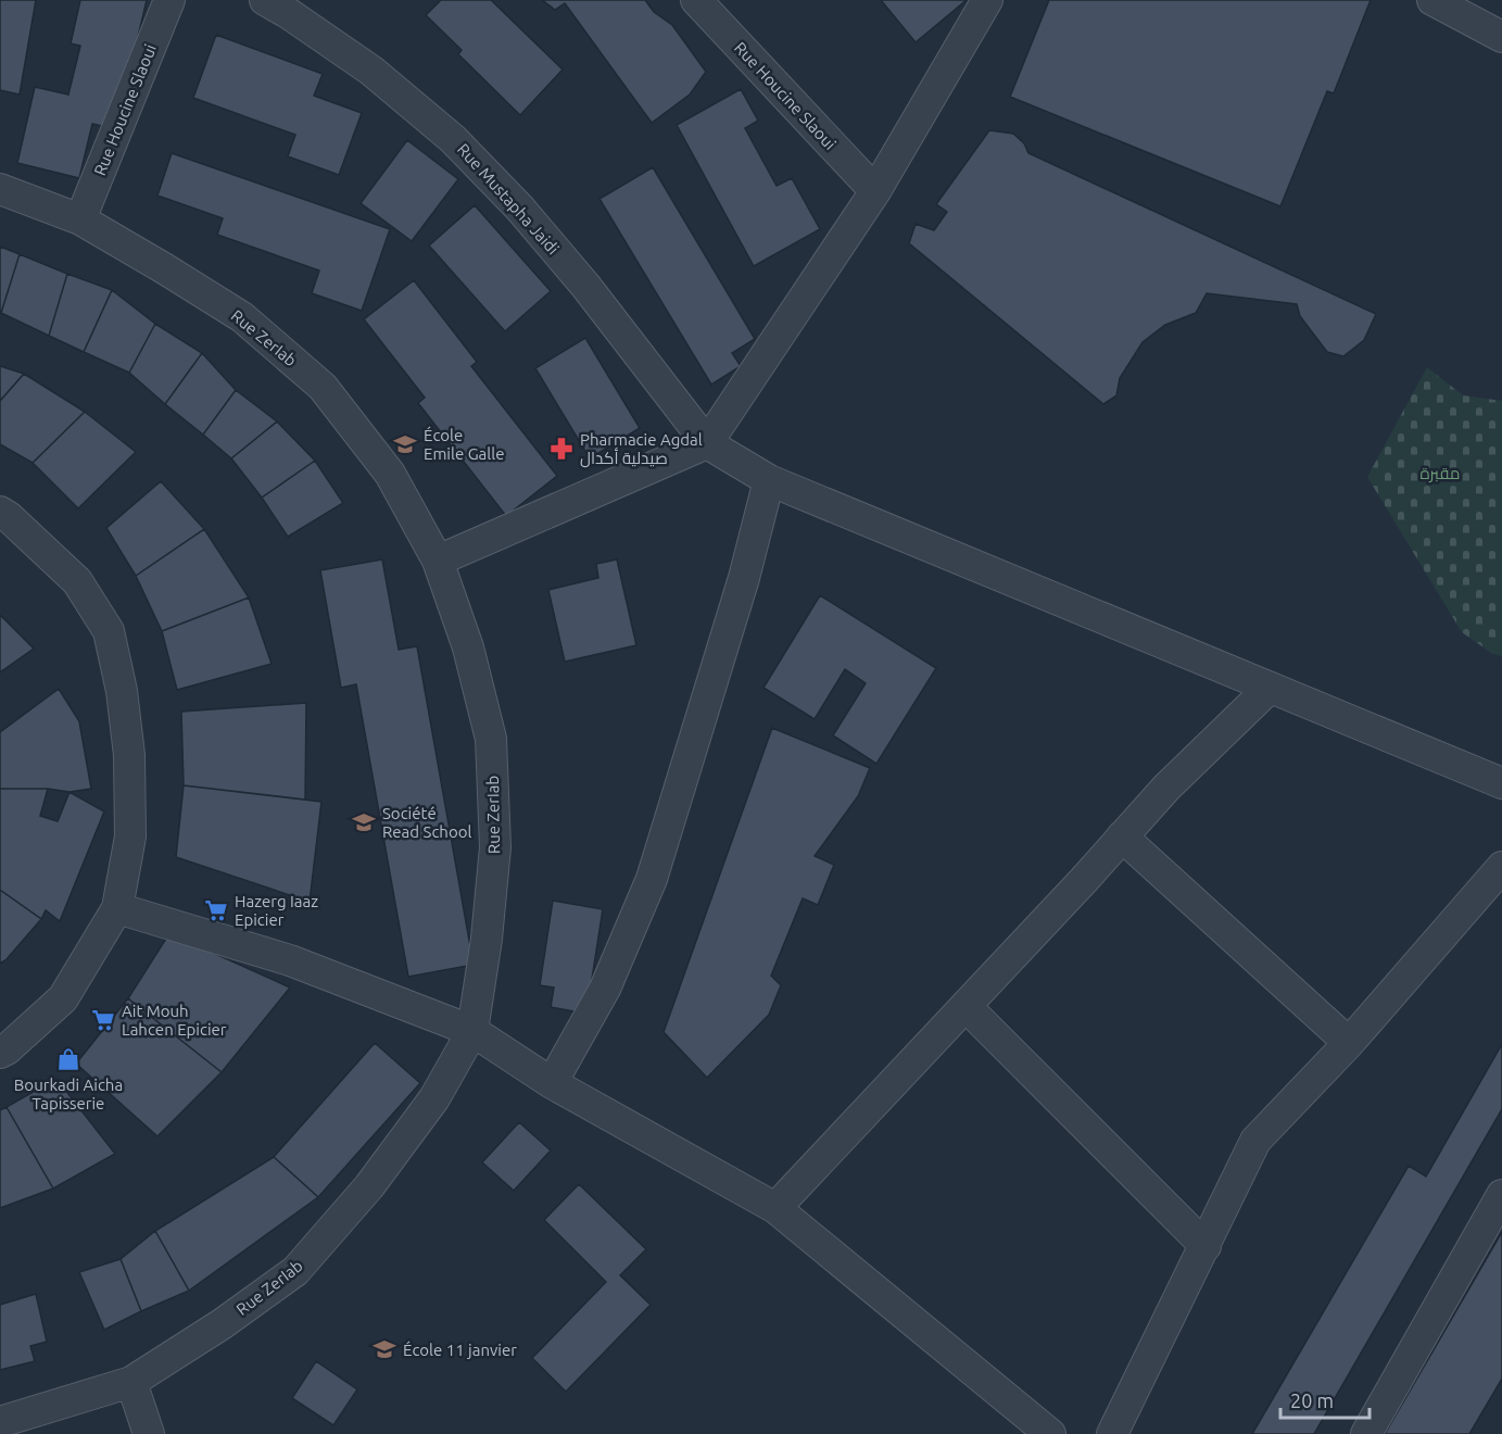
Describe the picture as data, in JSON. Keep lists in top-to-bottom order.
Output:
{
  "streets": {
    "street": ["Rue Houcine Slaoui", "Rue Mustapha Jaidi", "Rue ZerIab"]
  },
  "crossings": [
    ["Rue Houcine Slaoui", "Rue ZerIab"]
  ],
  "parks": ["مقبرة"],
  "places": {
    "school or university": ["École Emile Galle", "Société Read School", "École 11 janvier"],
    "pharmacy": ["Pharmacie Agdal صيدلية أكدال"],
    "supermarket": ["Hazerg Iaaz Epicier", "Ait Mouh Lahcen Epicier"],
    "shop": ["Bourkadi Aicha Tapisserie"]
  },
  "scale_bar": "20 m"
}
